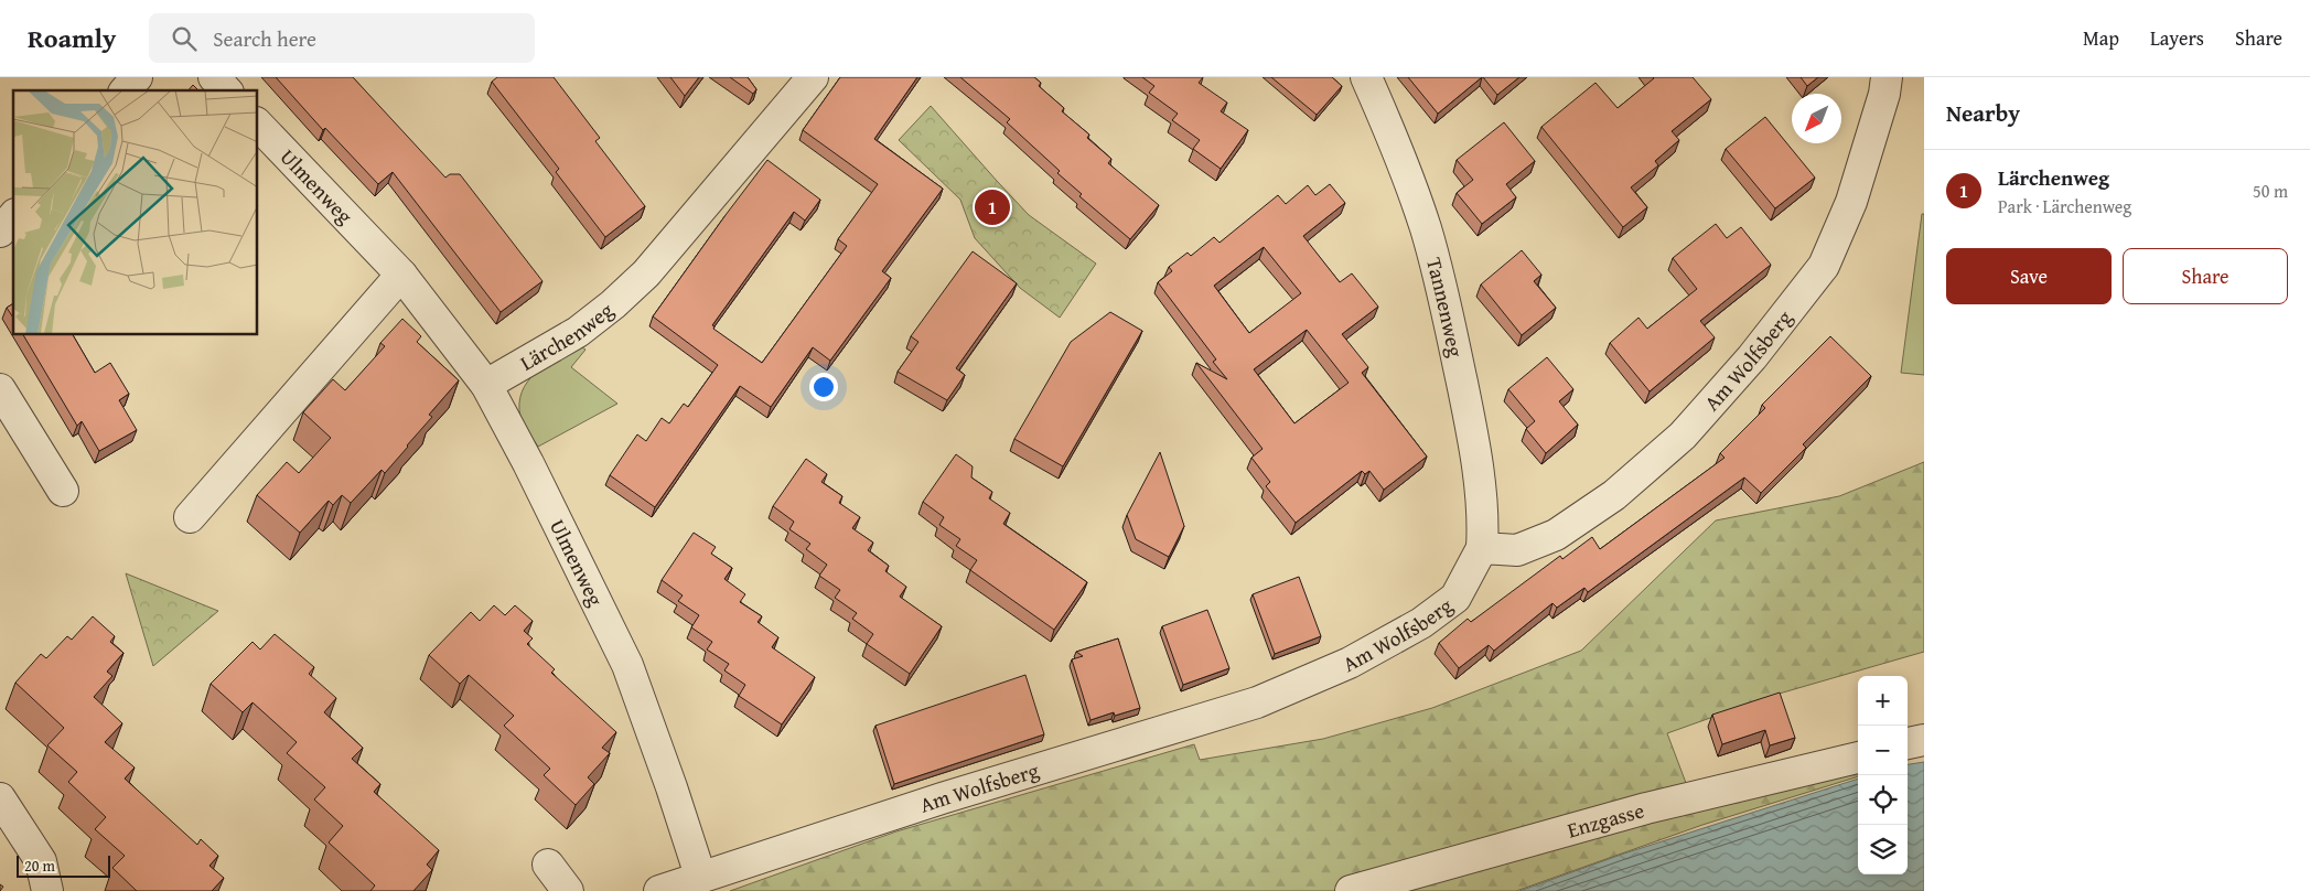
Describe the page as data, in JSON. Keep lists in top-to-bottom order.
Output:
{
  "streets": {
    "street": [
      "Ulmenweg",
      "Tannenweg",
      "Lärchenweg",
      "Am Wolfsberg",
      "Enzgasse"
    ]
  },
  "crossings": [
    ["Ulmenweg", "Lärchenweg"],
    ["Ulmenweg", "Am Wolfsberg"],
    ["Tannenweg", "Am Wolfsberg"]
  ],
  "scale_bar": "20 m",
  "north": "bottom left",
  "page": {
    "header": "Roamly",
    "search": "Search here",
    "nav": ["Map", "Layers", "Share"],
    "heading": "Nearby",
    "list": [
      {
        "mark": "1",
        "name": "Lärchenweg",
        "note": "Park · Lärchenweg",
        "value": "50 m"
      }
    ],
    "pins": "1",
    "buttons": ["Save", "Share"],
    "map_buttons": ["+", "−"],
    "scale": "20 m"
  }
}
